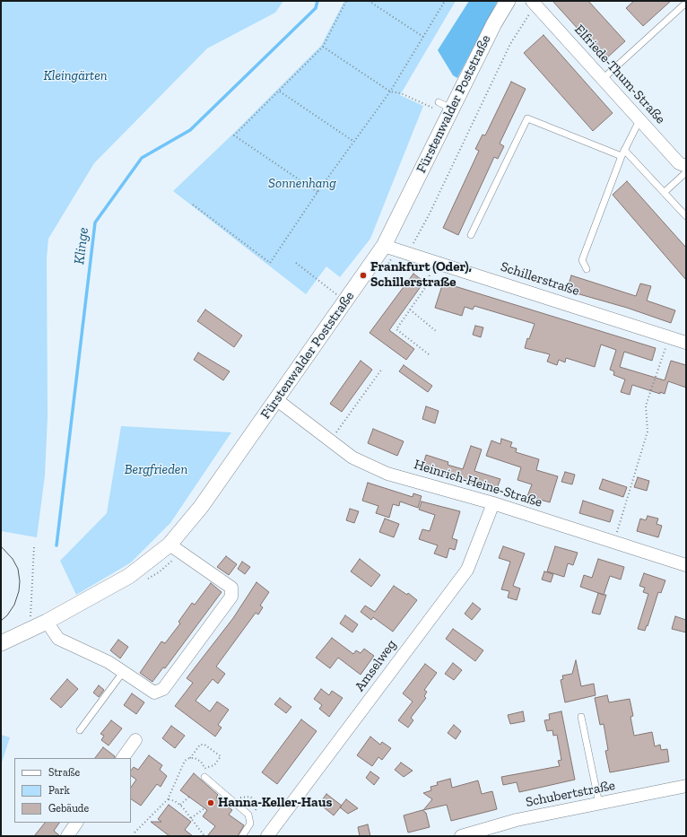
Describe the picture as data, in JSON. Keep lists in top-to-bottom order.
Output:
{
  "streets": {
    "street": [
      "Elfriede-Thum-Straße",
      "Fürstenwalder Poststraße",
      "Schillerstraße",
      "Heinrich-Heine-Straße",
      "Amselweg",
      "Schubertstraße"
    ]
  },
  "crossings": [
    ["Fürstenwalder Poststraße", "Schillerstraße"],
    ["Fürstenwalder Poststraße", "Heinrich-Heine-Straße"],
    ["Heinrich-Heine-Straße", "Amselweg"]
  ],
  "water": ["Klinge"],
  "parks": ["Kleingärten", "Sonnenhang", "Bergfrieden"],
  "places": ["Frankfurt (Oder), Schillerstraße", "Hanna-Keller-Haus"],
  "legend": ["Straße", "Park", "Gebäude"]
}
